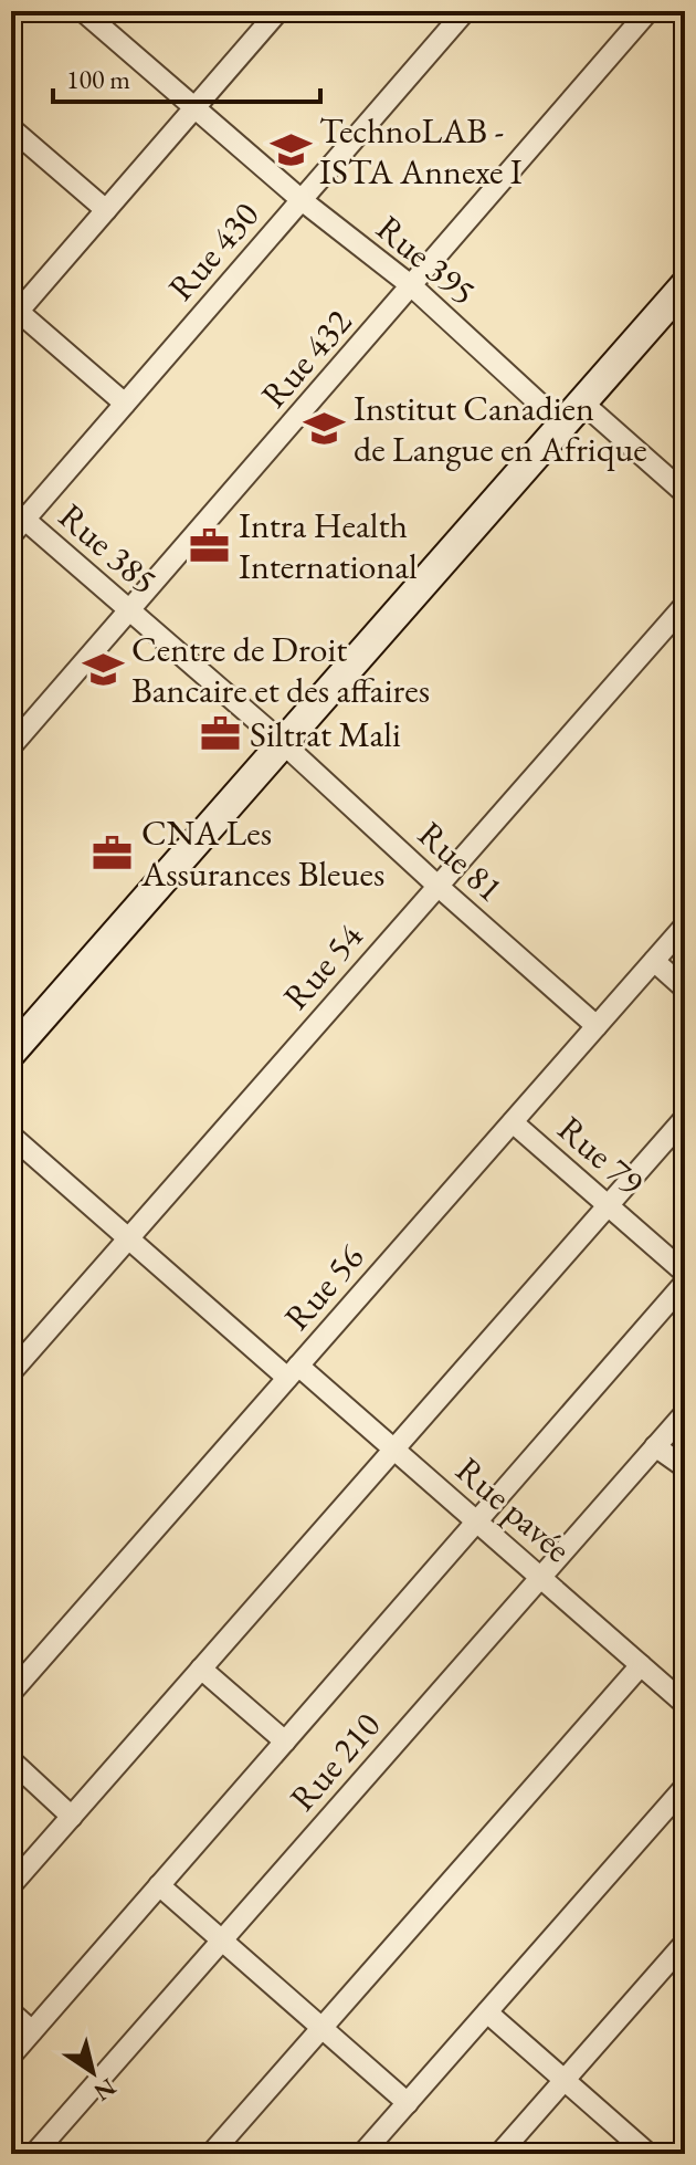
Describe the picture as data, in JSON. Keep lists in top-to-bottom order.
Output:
{
  "streets": {
    "street": [
      "Rue 430",
      "Rue 395",
      "Rue 432",
      "Rue 385",
      "Rue 81",
      "Rue 54",
      "Rue 79",
      "Rue 56",
      "Rue pavée",
      "Rue 210"
    ]
  },
  "crossings": [
    ["Rue 430", "Rue 395"],
    ["Rue 430", "Rue 385"],
    ["Rue 395", "Rue 432"],
    ["Rue 432", "Rue 385"],
    ["Rue 385", "Rue 81"],
    ["Rue 81", "Rue 54"],
    ["Rue 81", "Rue 56"],
    ["Rue 54", "Rue pavée"],
    ["Rue 79", "Rue 56"],
    ["Rue 56", "Rue pavée"],
    ["Rue pavée", "Rue 210"]
  ],
  "places": {
    "school or university": ["TechnoLAB - ISTA Annexe I", "Institut Canadien de Langue en Afrique", "Centre de Droit Bancaire et des affaires"],
    "office": ["Intra Health International", "Siltrat Mali", "CNA Les Assurances Bleues"]
  },
  "scale_bar": "100 m",
  "north": "bottom right"
}
